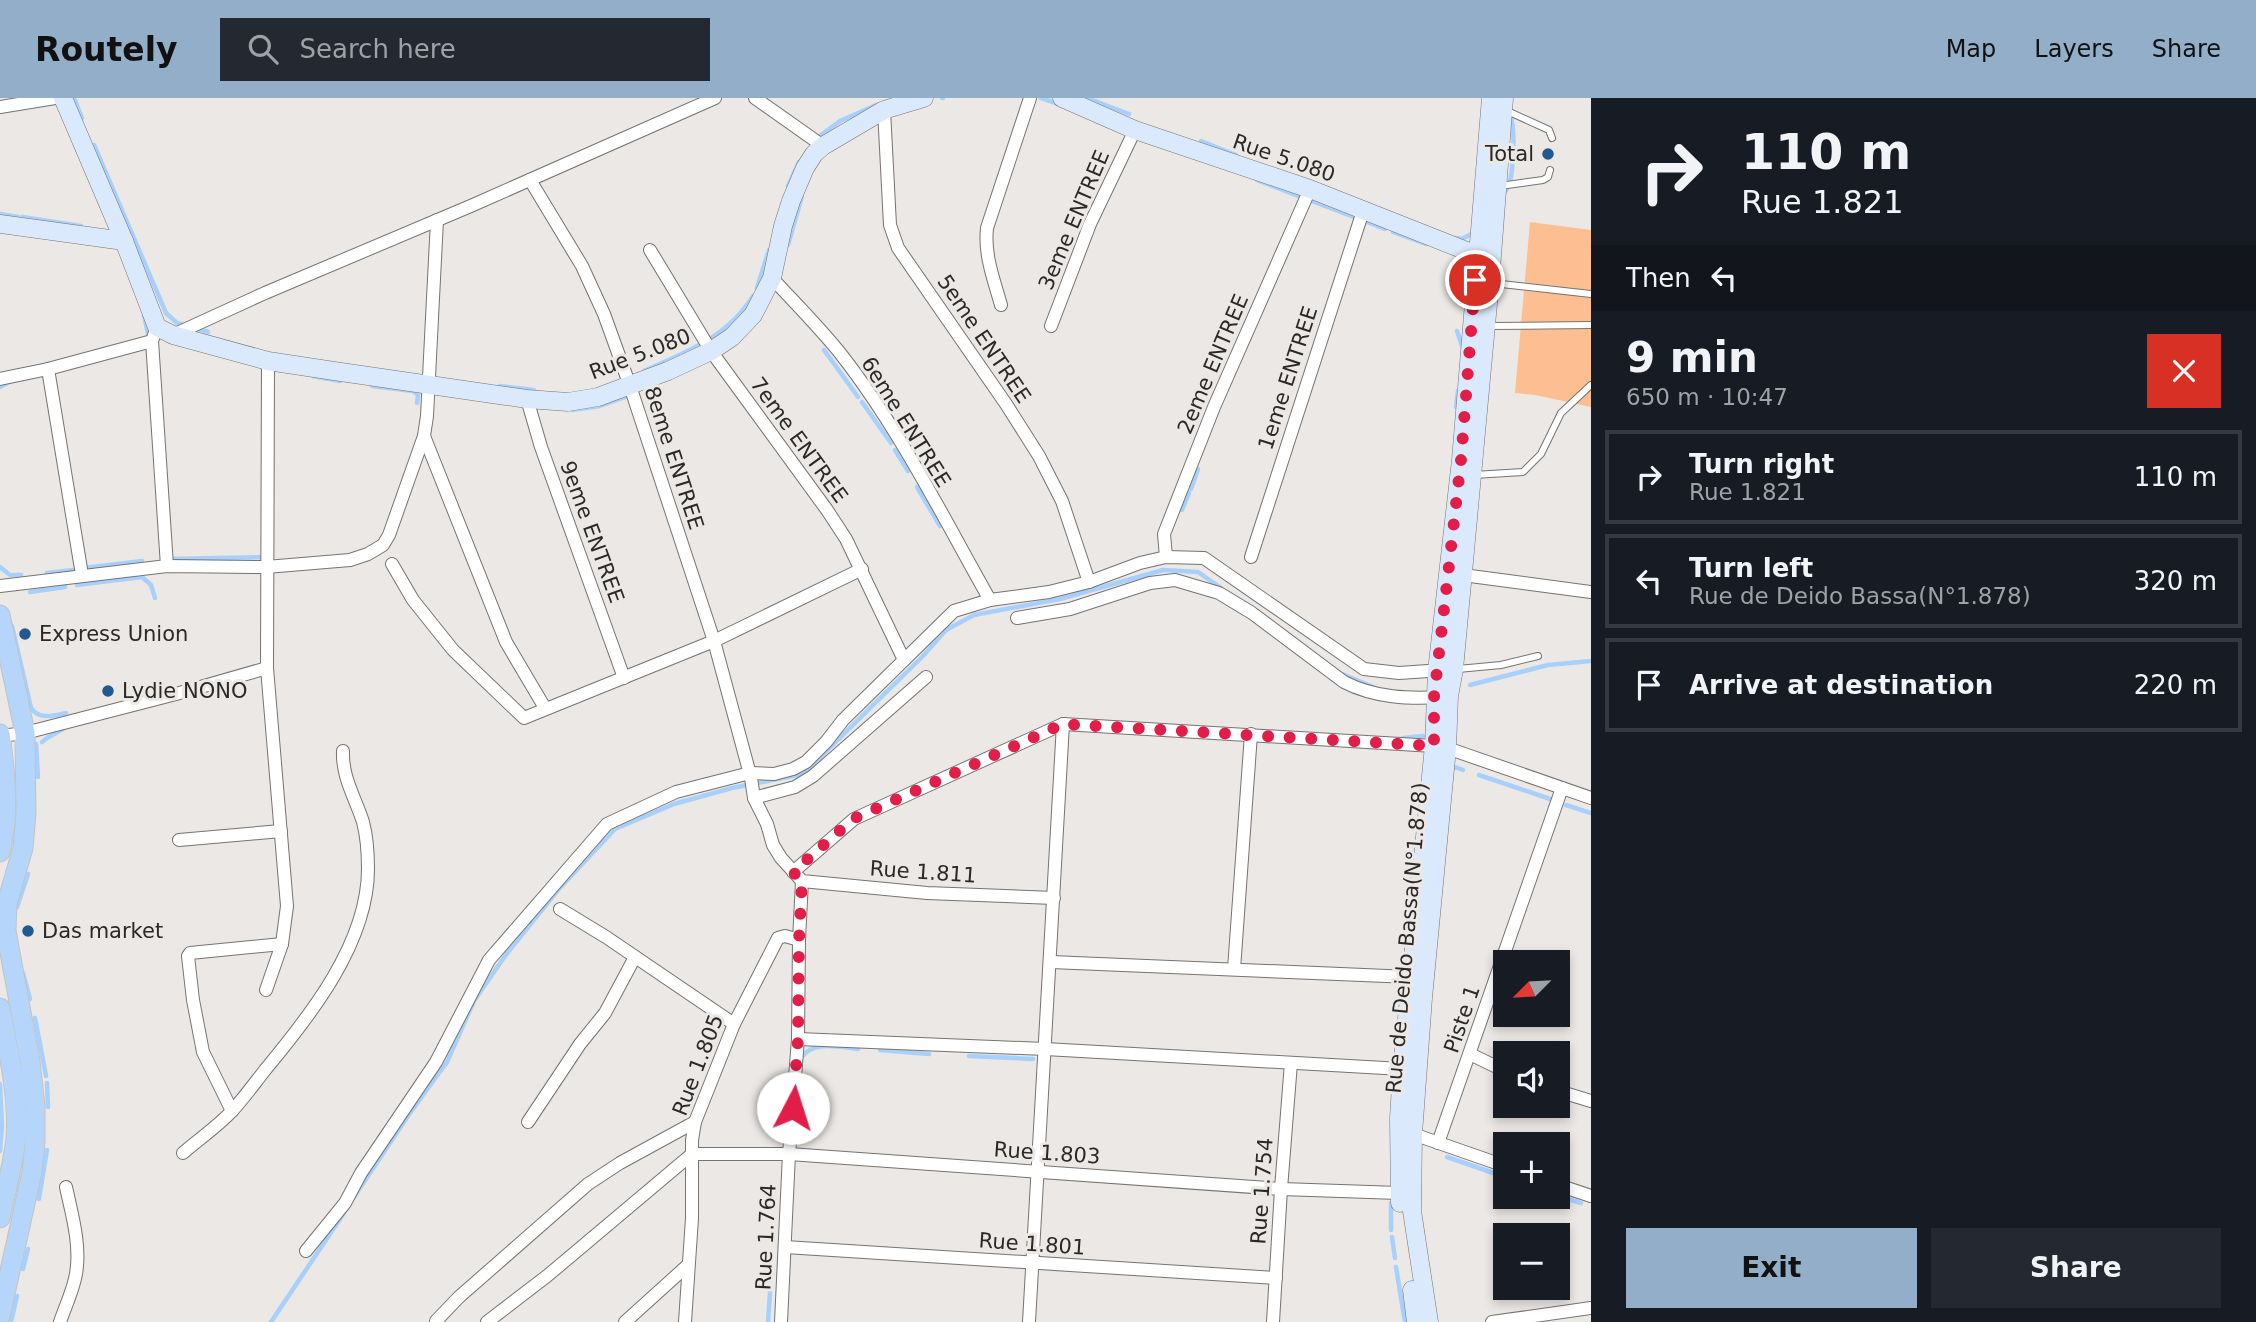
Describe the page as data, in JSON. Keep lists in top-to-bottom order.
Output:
{
  "streets": {
    "main road": ["Rue 5.080", "Rue de Deido Bassa(N°1.878)"],
    "street": [
      "3eme ENTREE",
      "5eme ENTREE",
      "2eme ENTREE",
      "1eme ENTREE",
      "6eme ENTREE",
      "7eme ENTREE",
      "8eme ENTREE",
      "9eme ENTREE",
      "Rue 1.811",
      "Piste 1",
      "Rue 1.805",
      "Rue 1.803",
      "Rue 1.754",
      "Rue 1.764",
      "Rue 1.801"
    ]
  },
  "crossings": [
    ["Rue 5.080", "3eme ENTREE"],
    ["Rue 5.080", "5eme ENTREE"],
    ["Rue 5.080", "2eme ENTREE"],
    ["Rue 5.080", "1eme ENTREE"],
    ["Rue 5.080", "6eme ENTREE"],
    ["Rue 5.080", "7eme ENTREE"],
    ["Rue 5.080", "8eme ENTREE"],
    ["Rue 5.080", "9eme ENTREE"],
    ["Rue 5.080", "Rue de Deido Bassa(N°1.878)"],
    ["8eme ENTREE", "Rue 1.811"],
    ["8eme ENTREE", "Rue 1.764"],
    ["Rue 1.811", "Rue 1.764"],
    ["Rue de Deido Bassa(N°1.878)", "Rue 1.803"],
    ["Rue 1.805", "Rue 1.803"],
    ["Rue 1.805", "Rue 1.764"],
    ["Rue 1.803", "Rue 1.754"],
    ["Rue 1.803", "Rue 1.764"],
    ["Rue 1.754", "Rue 1.801"],
    ["Rue 1.764", "Rue 1.801"]
  ],
  "places": [
    "Total",
    "Express Union",
    "Lydie NONO",
    "Das market"
  ],
  "north": "bottom left",
  "page": {
    "header": "Routely",
    "search": "Search here",
    "nav": ["Map", "Layers", "Share"],
    "turn": ["110 m", "Rue 1.821"],
    "then": "Then",
    "heading": ["9 min", "650 m · 10:47"],
    "list": [
      {
        "name": "Turn right",
        "note": "Rue 1.821",
        "value": "110 m"
      },
      {
        "name": "Turn left",
        "note": "Rue de Deido Bassa(N°1.878)",
        "value": "320 m"
      },
      {
        "name": "Arrive at destination",
        "value": "220 m"
      }
    ],
    "map_buttons": ["+", "−"],
    "buttons": ["Exit", "Share"]
  }
}
